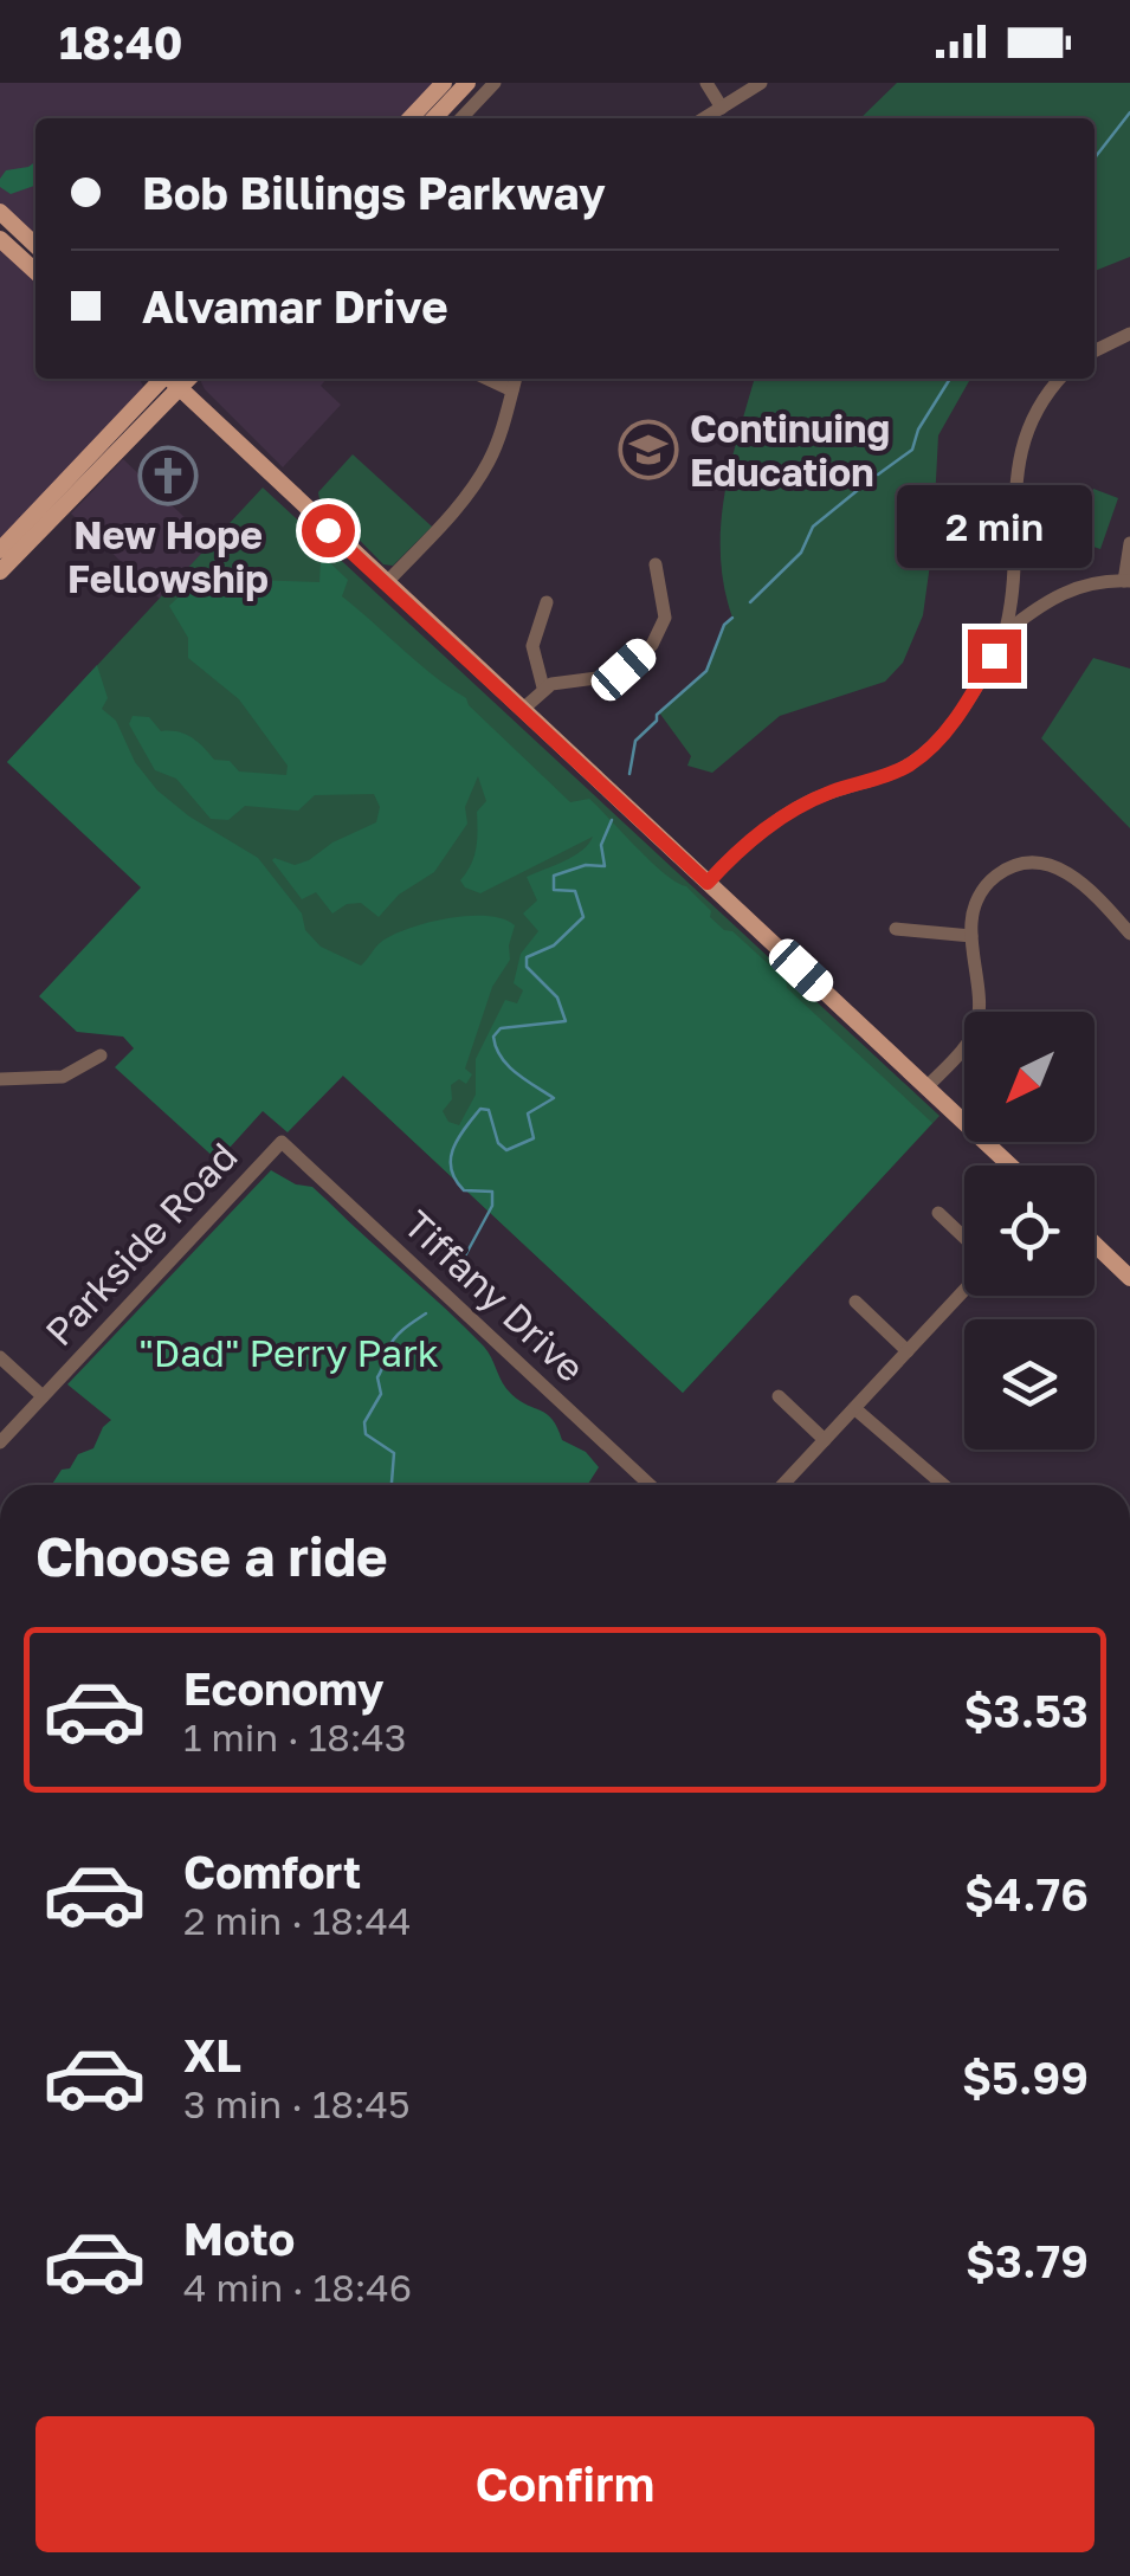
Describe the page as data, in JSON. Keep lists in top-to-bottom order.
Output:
{
  "streets": {
    "street": ["Parkside Road", "Tiffany Drive"]
  },
  "crossings": [
    ["Parkside Road", "Tiffany Drive"]
  ],
  "parks": ["\"Dad\" Perry Park"],
  "places": {
    "school or university": ["Continuing Education"],
    "church": ["New Hope Fellowship"]
  },
  "north": "bottom left",
  "page": {
    "status": "18:40",
    "banner": ["Bob Billings Parkway", "Alvamar Drive"],
    "bubble": "2 min",
    "heading": "Choose a ride",
    "list": [
      {
        "name": "Economy",
        "note": "1 min · 18:43",
        "value": "$3.53"
      },
      {
        "name": "Comfort",
        "note": "2 min · 18:44",
        "value": "$4.76"
      },
      {
        "name": "XL",
        "note": "3 min · 18:45",
        "value": "$5.99"
      },
      {
        "name": "Moto",
        "note": "4 min · 18:46",
        "value": "$3.79"
      }
    ],
    "buttons": "Confirm"
  }
}
